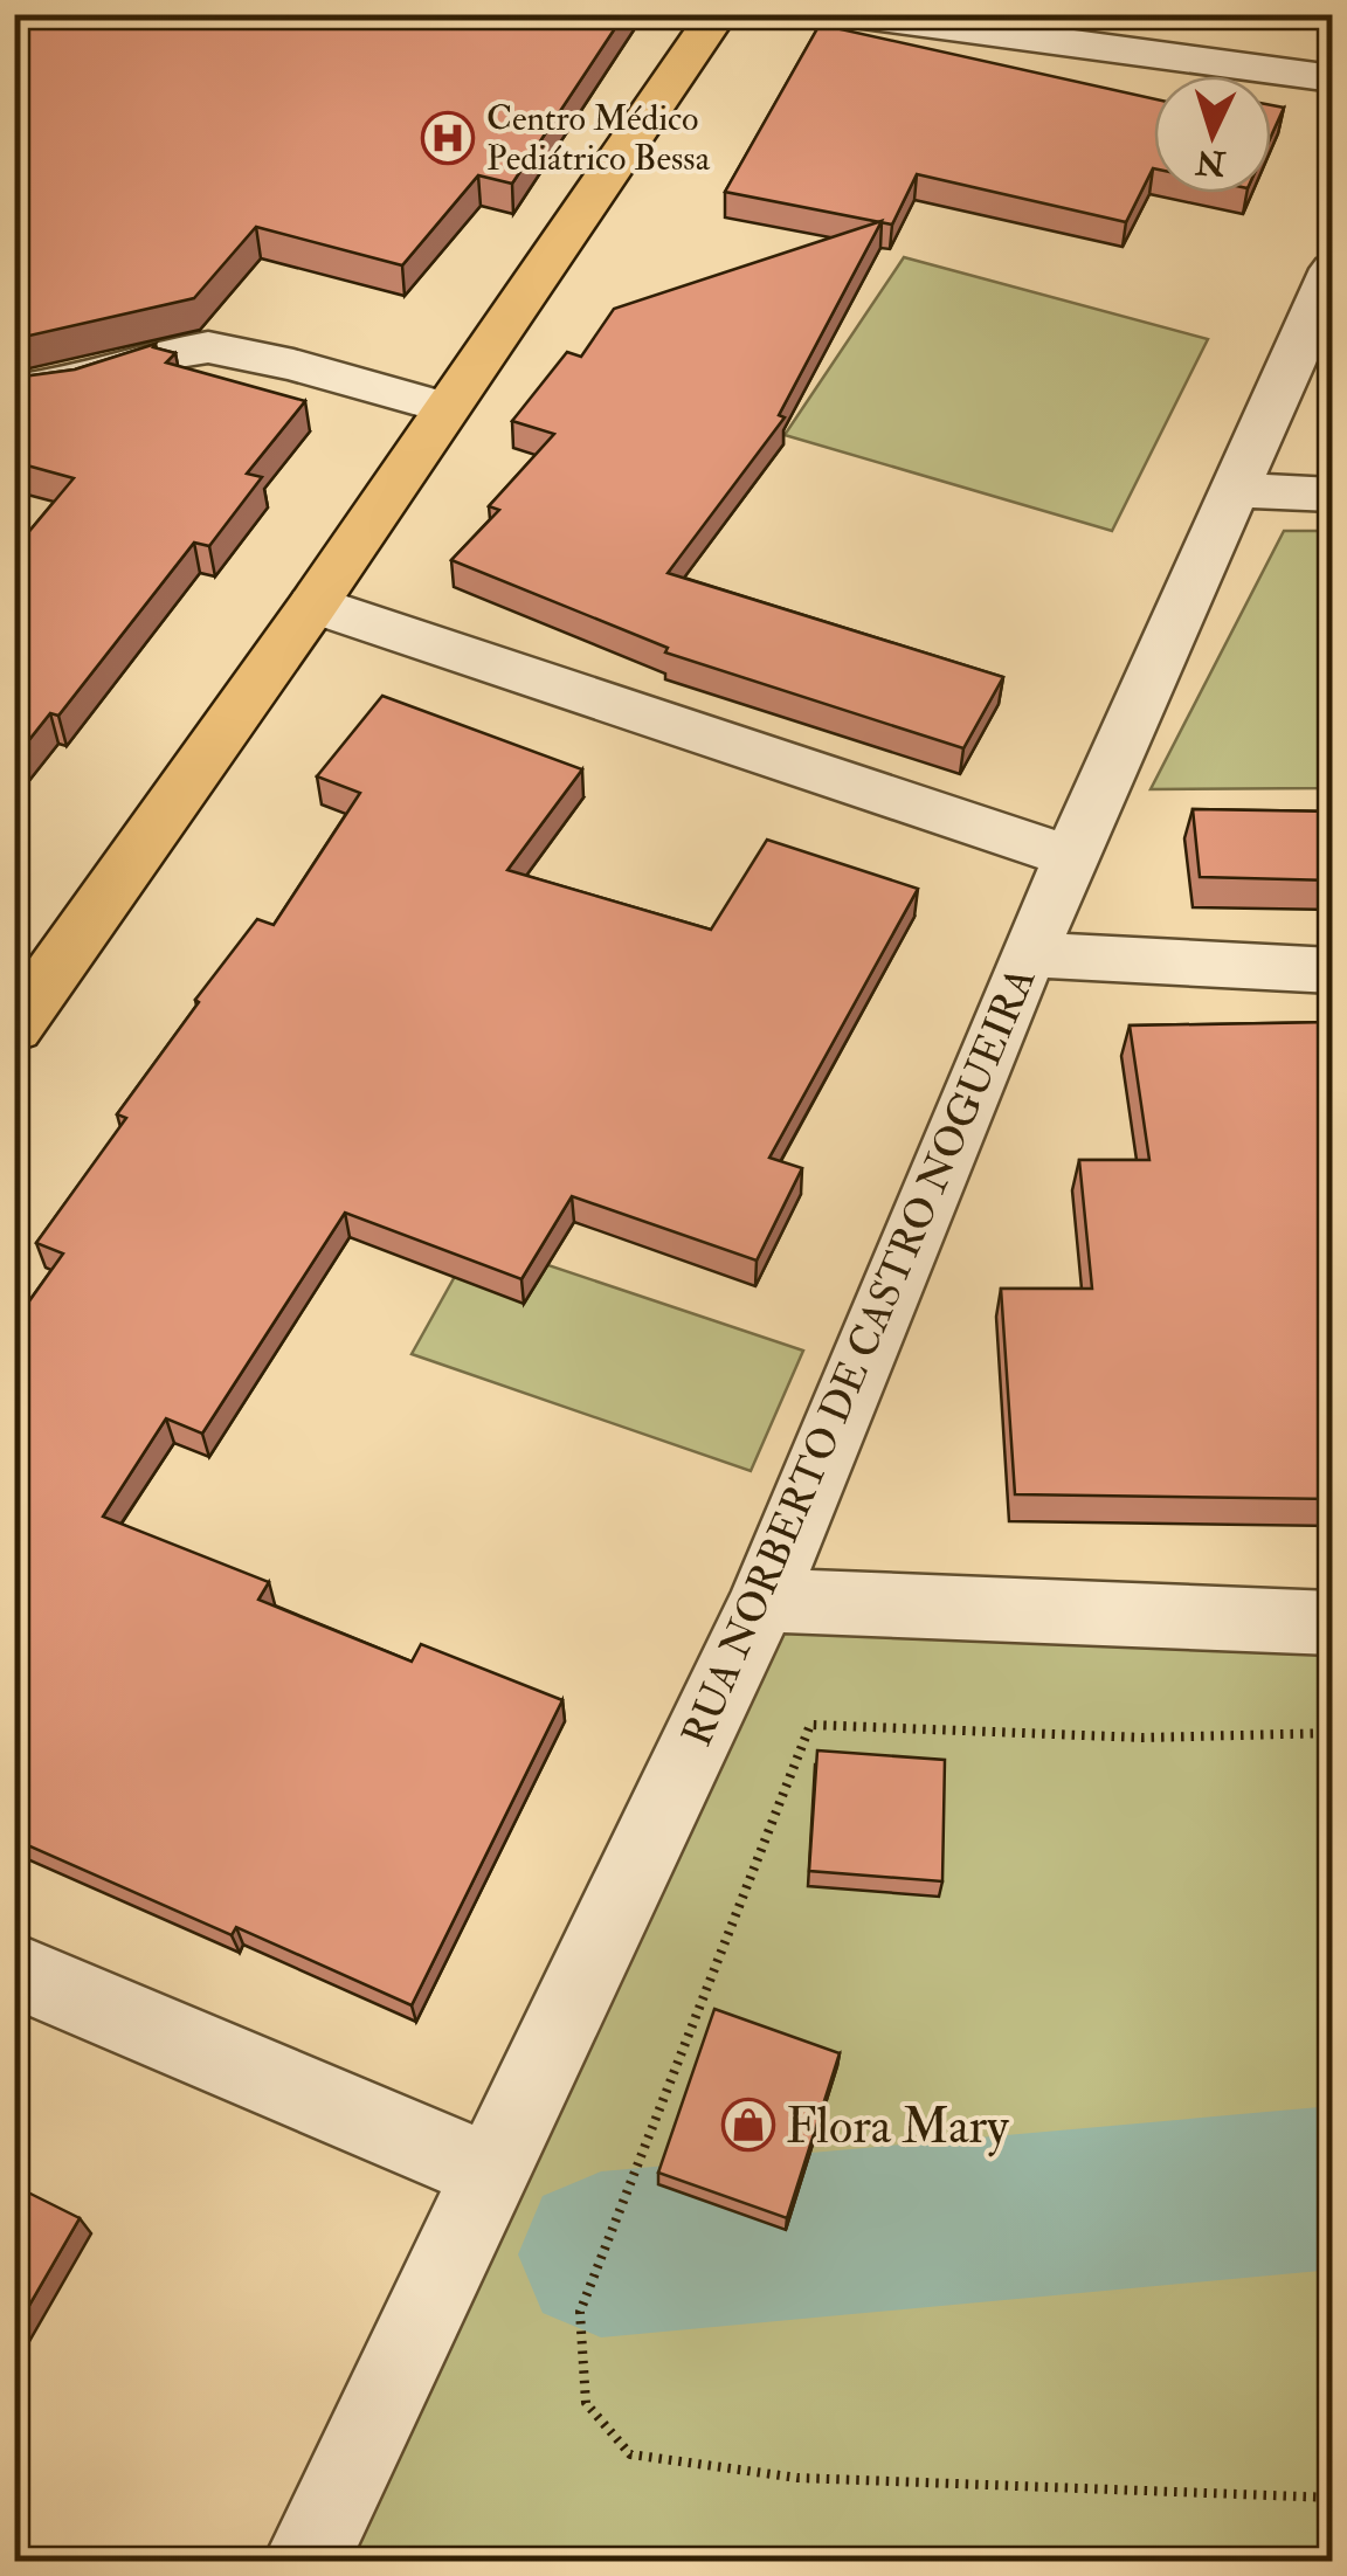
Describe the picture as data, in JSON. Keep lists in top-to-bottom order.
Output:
{
  "streets": {
    "street": ["RUA NORBERTO DE CASTRO NOGUEIRA"]
  },
  "places": {
    "hospital": ["Centro Médico Pediátrico Bessa"],
    "shop": ["Flora Mary"]
  },
  "north": "bottom"
}
